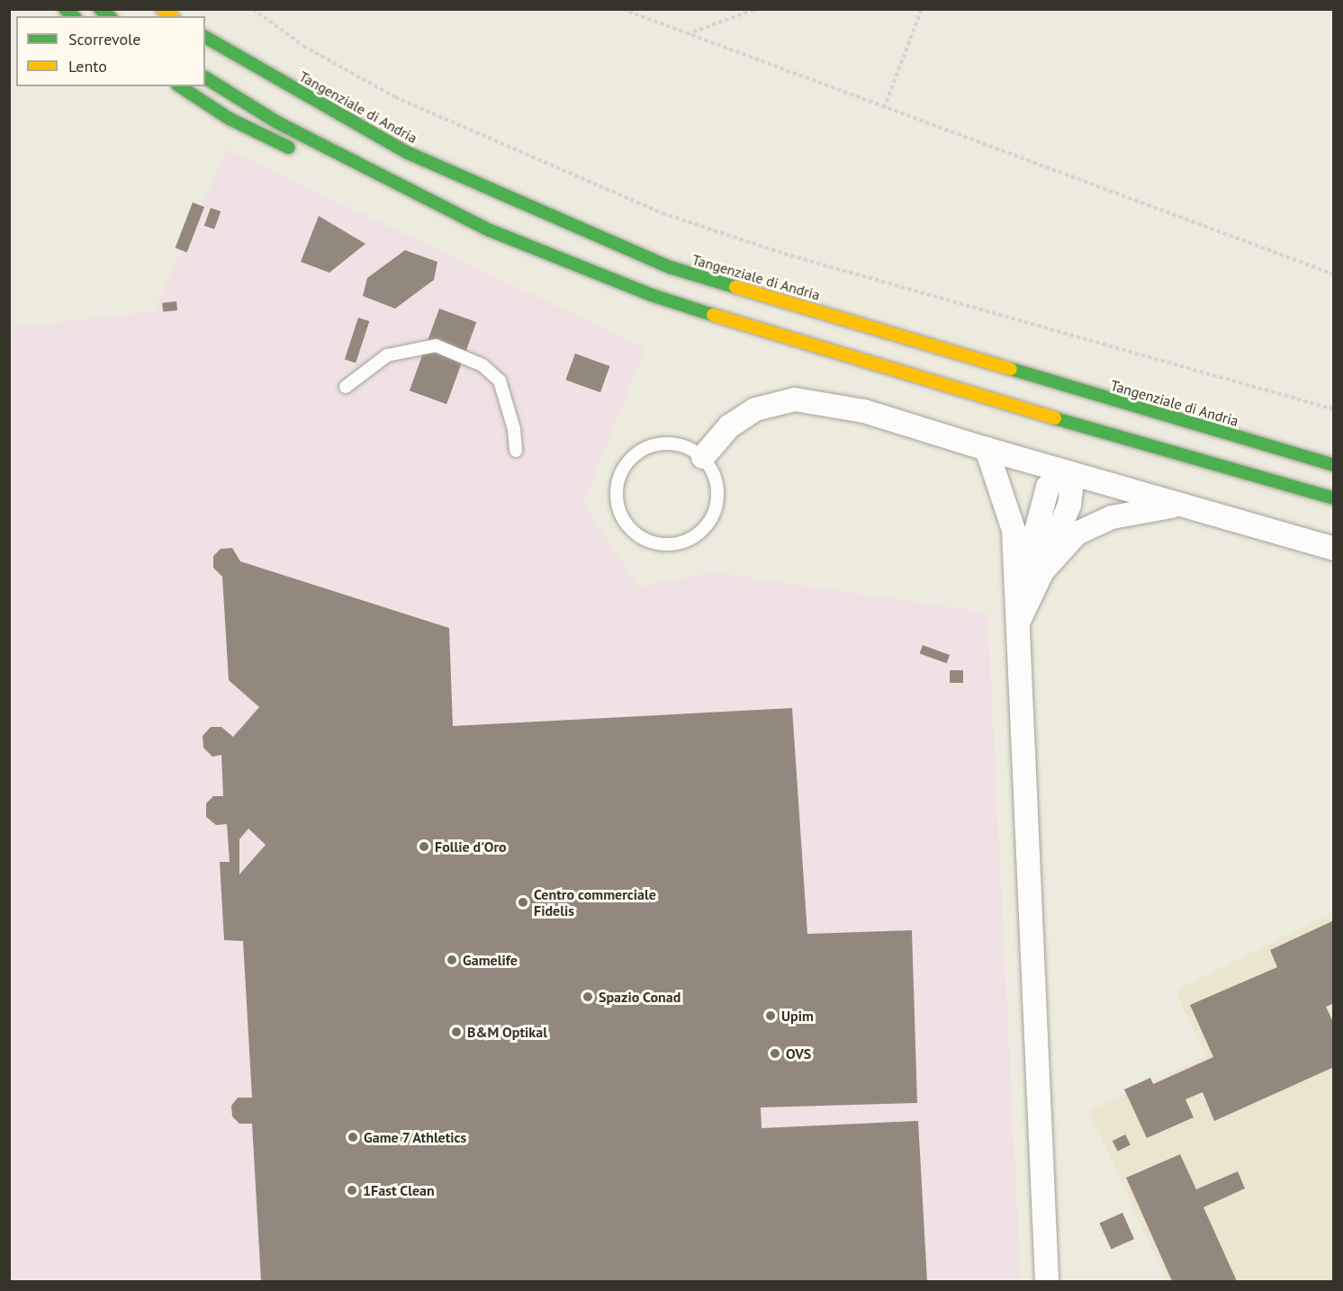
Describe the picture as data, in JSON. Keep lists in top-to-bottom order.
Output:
{
  "streets": {
    "main road": ["Tangenziale di Andria"]
  },
  "places": [
    "Follie d'Oro",
    "Centro commerciale Fidelis",
    "Gamelife",
    "Spazio Conad",
    "Upim",
    "B&M Optikal",
    "OVS",
    "Game 7 Athletics",
    "1Fast Clean"
  ],
  "legend": ["Scorrevole", "Lento"]
}
